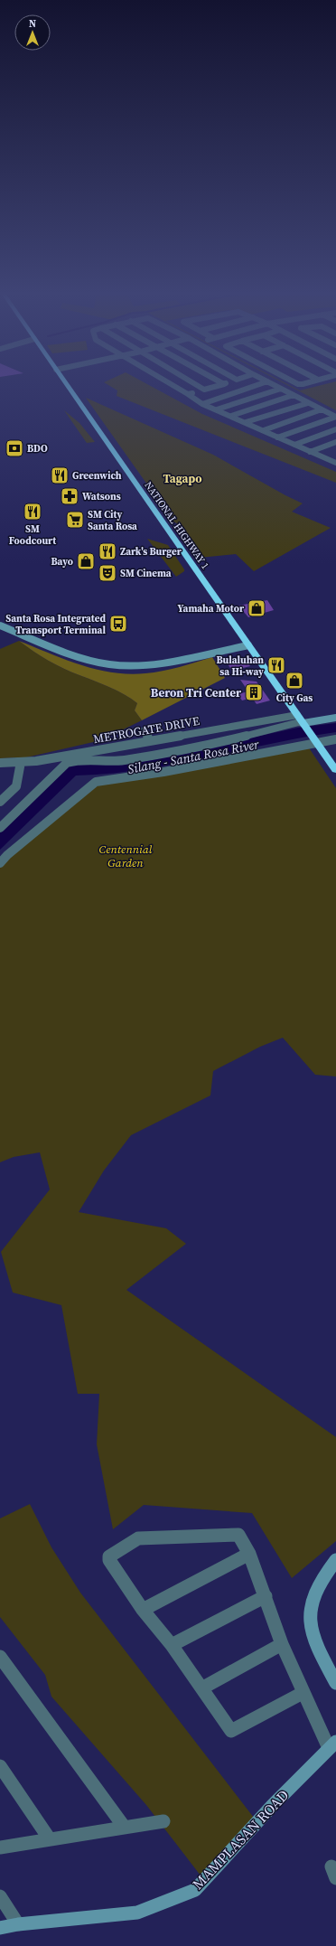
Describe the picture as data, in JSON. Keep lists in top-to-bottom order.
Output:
{
  "streets": {
    "highway": ["NATIONAL HIGHWAY 1"],
    "main road": ["MAMPLASAN ROAD"],
    "street": ["METROGATE DRIVE"]
  },
  "crossings": [
    ["NATIONAL HIGHWAY 1", "METROGATE DRIVE"]
  ],
  "districts": ["Tagapo"],
  "water": ["Silang - Santa Rosa River"],
  "parks": ["Centennial Garden"],
  "places": {
    "bank": ["BDO"],
    "restaurant": [
      "Greenwich",
      "SM Foodcourt",
      "Zark's Burger",
      "Bulaluhan sa Hi-way"
    ],
    "pharmacy": ["Watsons"],
    "supermarket": ["SM City Santa Rosa"],
    "shop": ["Bayo", "Yamaha Motor", "City Gas"],
    "theatre": ["SM Cinema"],
    "bus stop": ["Santa Rosa Integrated Transport Terminal"],
    "building": ["Beron Tri Center"]
  },
  "north": "top"
}
